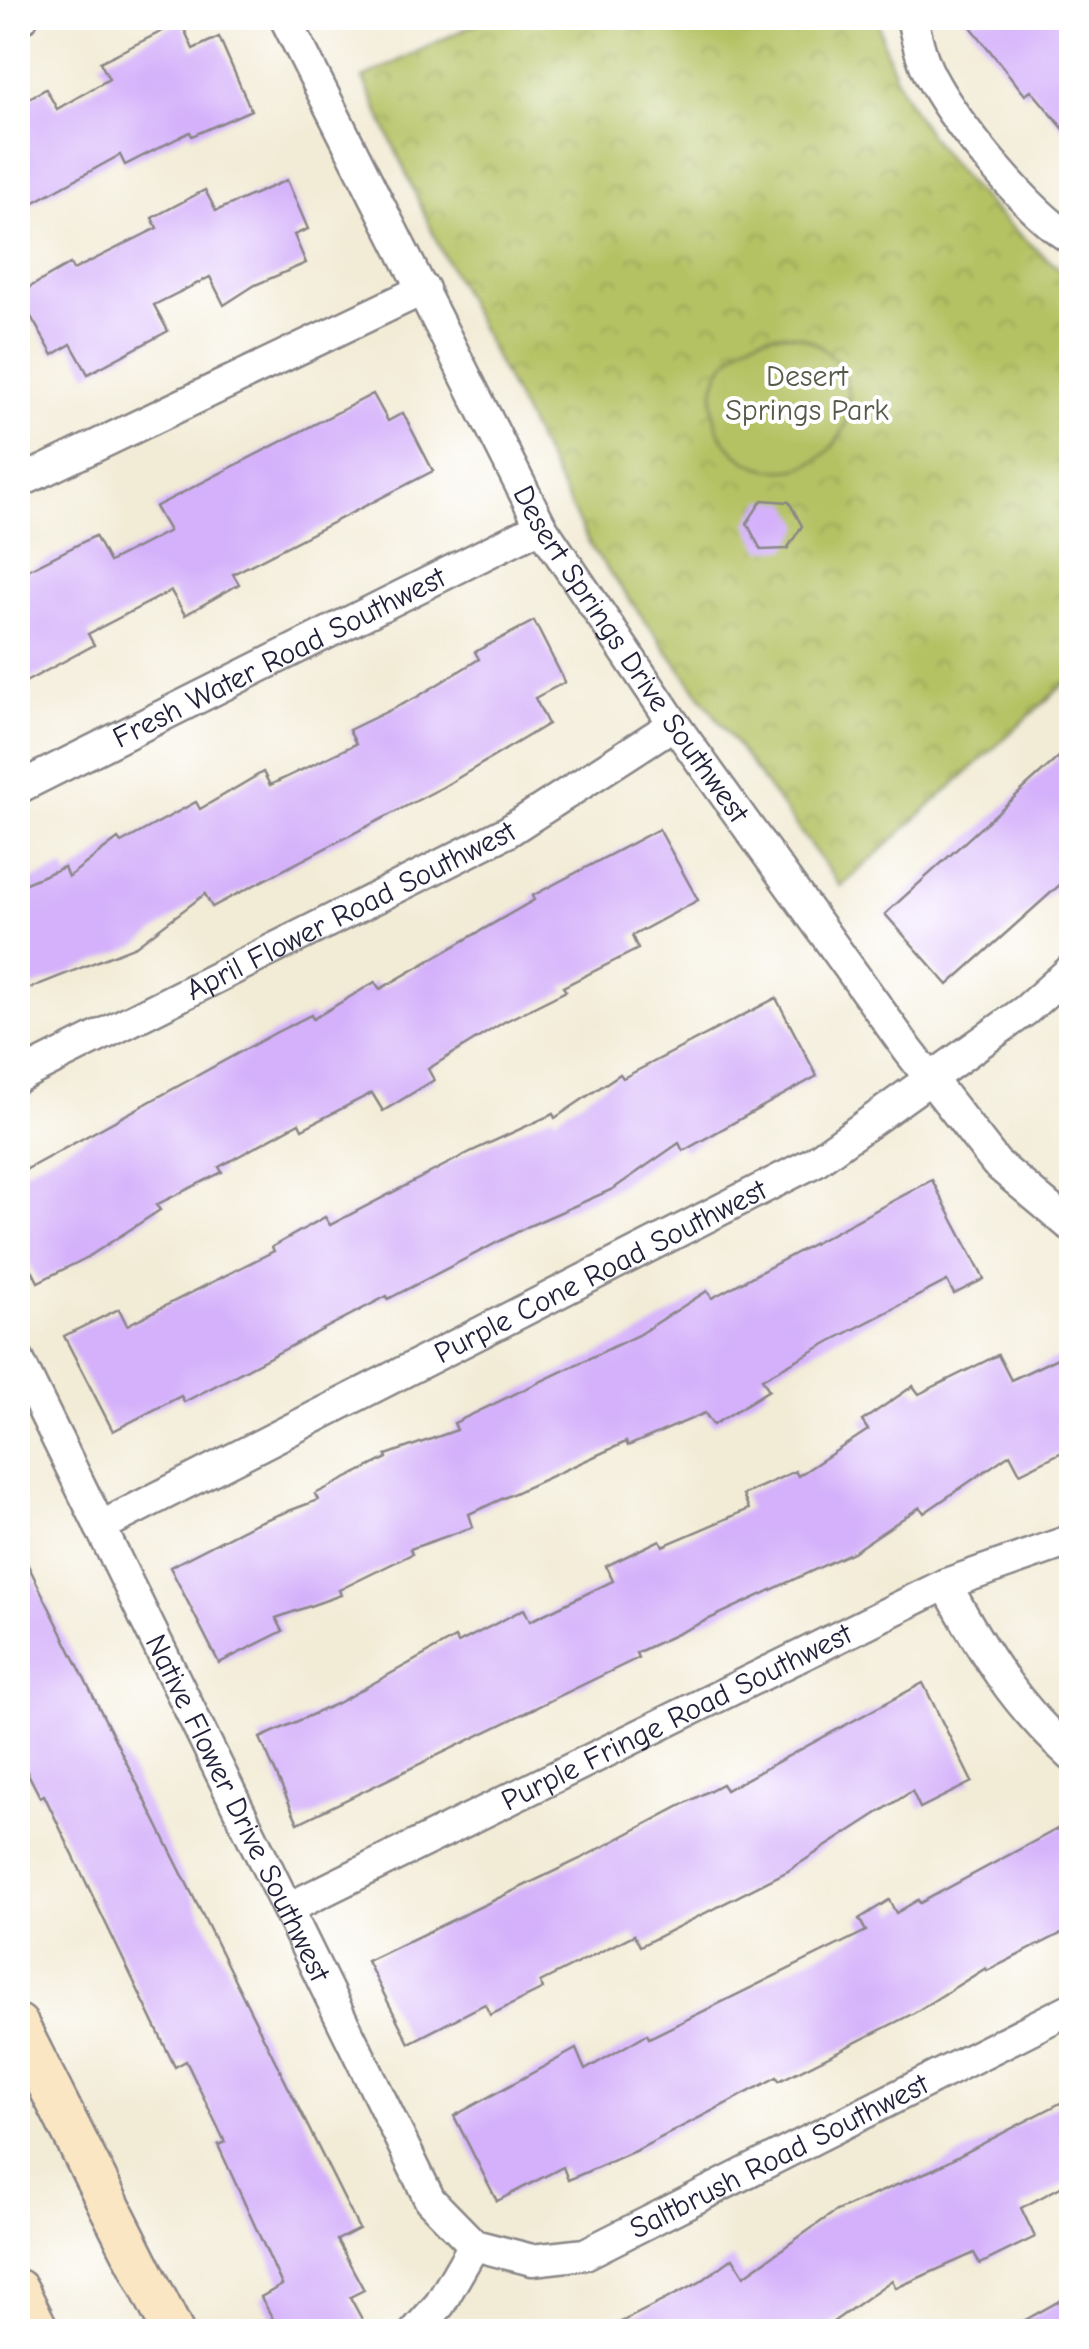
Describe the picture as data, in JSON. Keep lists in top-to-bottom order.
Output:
{
  "streets": {
    "street": [
      "Desert Springs Drive Southwest",
      "Fresh Water Road Southwest",
      "April Flower Road Southwest",
      "Purple Cone Road Southwest",
      "Purple Fringe Road Southwest",
      "Native Flower Drive Southwest",
      "Saltbrush Road Southwest"
    ]
  },
  "crossings": [
    ["Desert Springs Drive Southwest", "Fresh Water Road Southwest"],
    ["Desert Springs Drive Southwest", "April Flower Road Southwest"],
    ["Desert Springs Drive Southwest", "Purple Cone Road Southwest"],
    ["Purple Cone Road Southwest", "Native Flower Drive Southwest"],
    ["Purple Fringe Road Southwest", "Native Flower Drive Southwest"],
    ["Native Flower Drive Southwest", "Saltbrush Road Southwest"]
  ],
  "parks": ["Desert Springs Park"]
}
